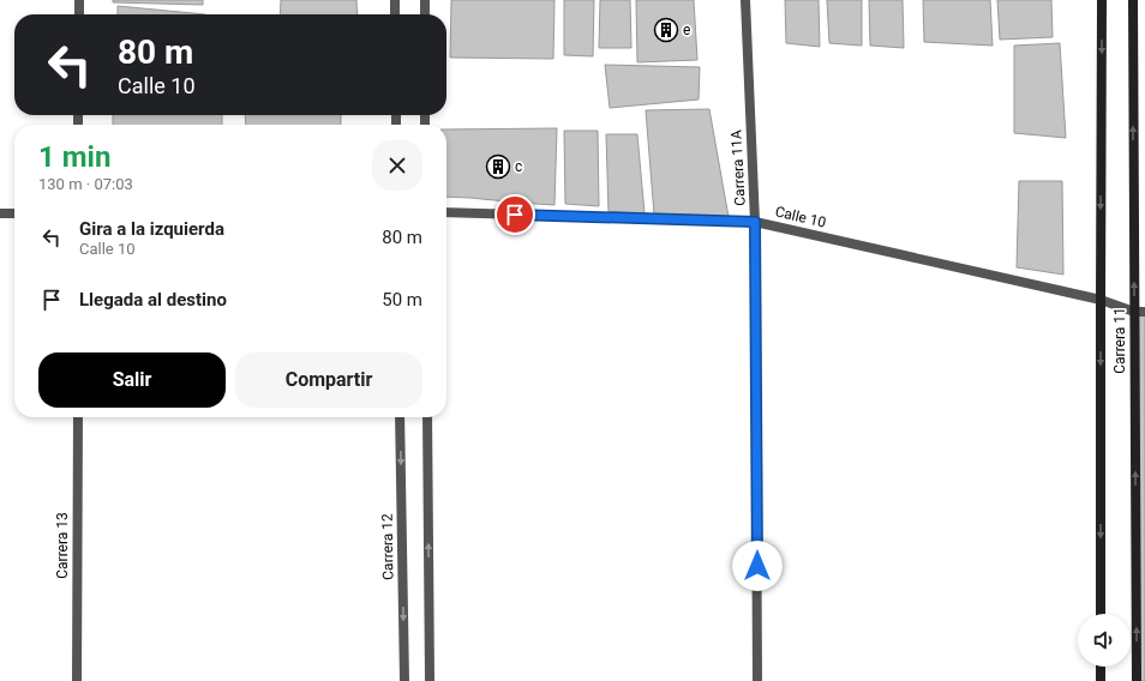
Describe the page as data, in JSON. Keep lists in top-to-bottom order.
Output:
{
  "streets": {
    "main road": ["Carrera 11"],
    "street": [
      "Carrera 11A",
      "Calle 10",
      "Carrera 13",
      "Carrera 12"
    ]
  },
  "crossings": [
    ["Carrera 11A", "Calle 10"],
    ["Calle 10", "Carrera 11"]
  ],
  "places": {
    "building": ["e", "c"]
  },
  "page": {
    "turn": ["80 m", "Calle 10"],
    "heading": ["1 min", "130 m · 07:03"],
    "list": [
      {
        "name": "Gira a la izquierda",
        "note": "Calle 10",
        "value": "80 m"
      },
      {
        "name": "Llegada al destino",
        "value": "50 m"
      }
    ],
    "buttons": ["Salir", "Compartir"]
  }
}
